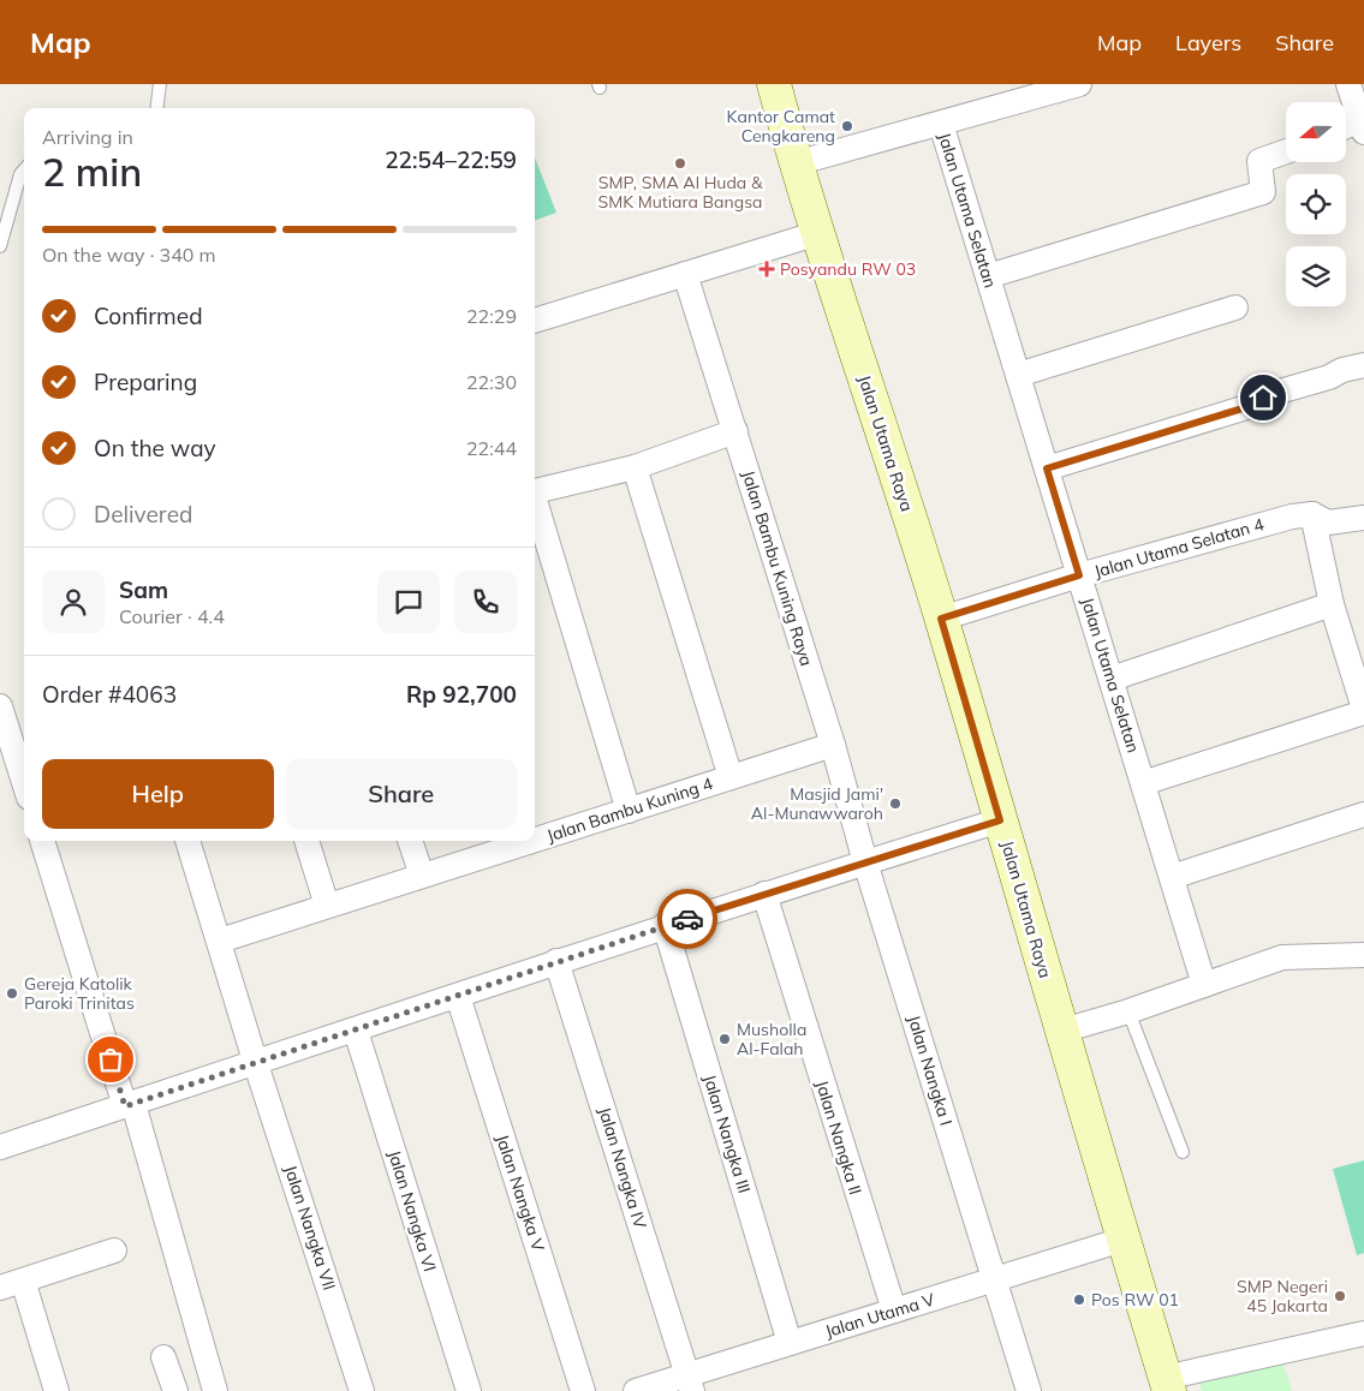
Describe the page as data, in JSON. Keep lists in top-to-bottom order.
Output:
{
  "streets": {
    "main road": ["Jalan Utama Raya"],
    "street": [
      "Jalan Utama Selatan",
      "Jalan Utama Selatan 4",
      "Jalan Bambu Kuning Raya",
      "Jalan Bambu Kuning 4",
      "Jalan Nangka I",
      "Jalan Nangka III",
      "Jalan Nangka II",
      "Jalan Nangka IV",
      "Jalan Nangka V",
      "Jalan Nangka VI",
      "Jalan Nangka VII",
      "Jalan Utama V"
    ]
  },
  "crossings": [
    ["Jalan Utama Selatan", "Jalan Utama Selatan 4"],
    ["Jalan Utama Raya", "Jalan Utama Selatan 4"],
    ["Jalan Utama Raya", "Jalan Utama V"],
    ["Jalan Bambu Kuning Raya", "Jalan Bambu Kuning 4"],
    ["Jalan Bambu Kuning Raya", "Jalan Nangka I"],
    ["Jalan Bambu Kuning 4", "Jalan Nangka VII"],
    ["Jalan Nangka I", "Jalan Utama V"],
    ["Jalan Nangka III", "Jalan Utama V"],
    ["Jalan Nangka II", "Jalan Utama V"],
    ["Jalan Nangka IV", "Jalan Utama V"]
  ],
  "places": {
    "other": [
      "Kantor Camat Cengkareng",
      "SMP, SMA Al Huda & SMK Mutiara Bangsa",
      "Masjid Jami' Al-Munawwaroh",
      "Gereja Katolik Paroki Trinitas",
      "Musholla Al-Falah",
      "SMP Negeri 45 Jakarta",
      "Pos RW 01"
    ],
    "health": ["Posyandu RW 03"]
  },
  "north": "left",
  "page": {
    "header": "Map",
    "nav": ["Map", "Layers", "Share"],
    "heading": ["2 min", "Arriving in", "22:54–22:59"],
    "panel": [
      "Sam",
      "Courier · 4.4",
      "Order #4063",
      "Rp 92,700"
    ],
    "bar": "On the way · 340 m",
    "list": [
      ["Confirmed", "22:29"],
      ["Preparing", "22:30"],
      ["On the way", "22:44"],
      "Delivered"
    ],
    "buttons": ["Help", "Share"]
  }
}
